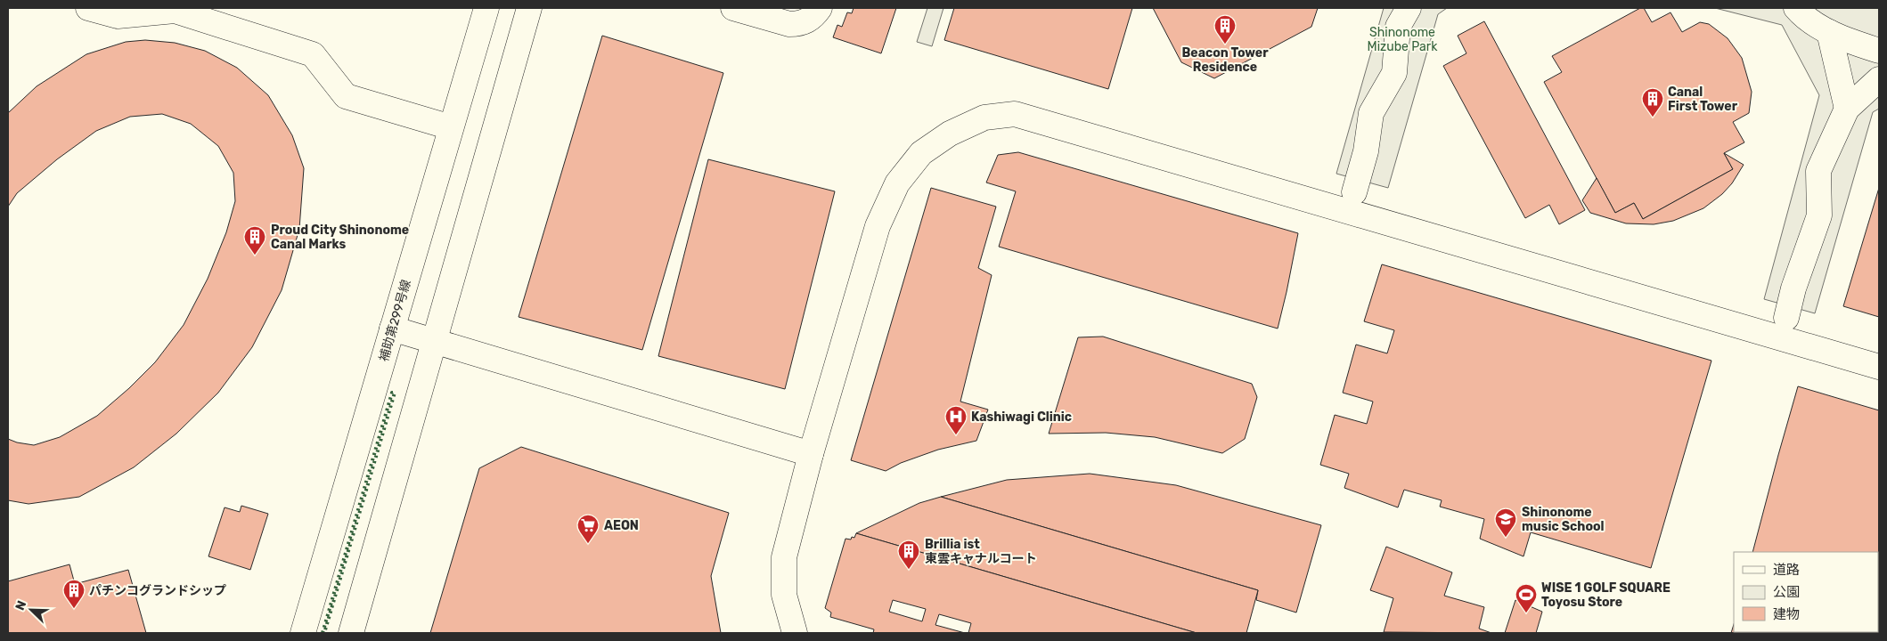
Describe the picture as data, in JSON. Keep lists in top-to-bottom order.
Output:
{
  "streets": {
    "street": ["補助第299号線"]
  },
  "parks": ["Shinonome Mizube Park"],
  "places": {
    "building": [
      "Beacon Tower Residence",
      "Canal First Tower",
      "Proud City Shinonome Canal Marks",
      "Brillia ist 東雲キャナルコート",
      "パチンコグランドシップ"
    ],
    "hospital": ["Kashiwagi Clinic"],
    "school or university": ["Shinonome music School"],
    "supermarket": ["AEON"],
    "sports": ["WISE 1 GOLF SQUARE Toyosu Store"]
  },
  "legend": ["道路", "公園", "建物"],
  "north": "top left"
}
